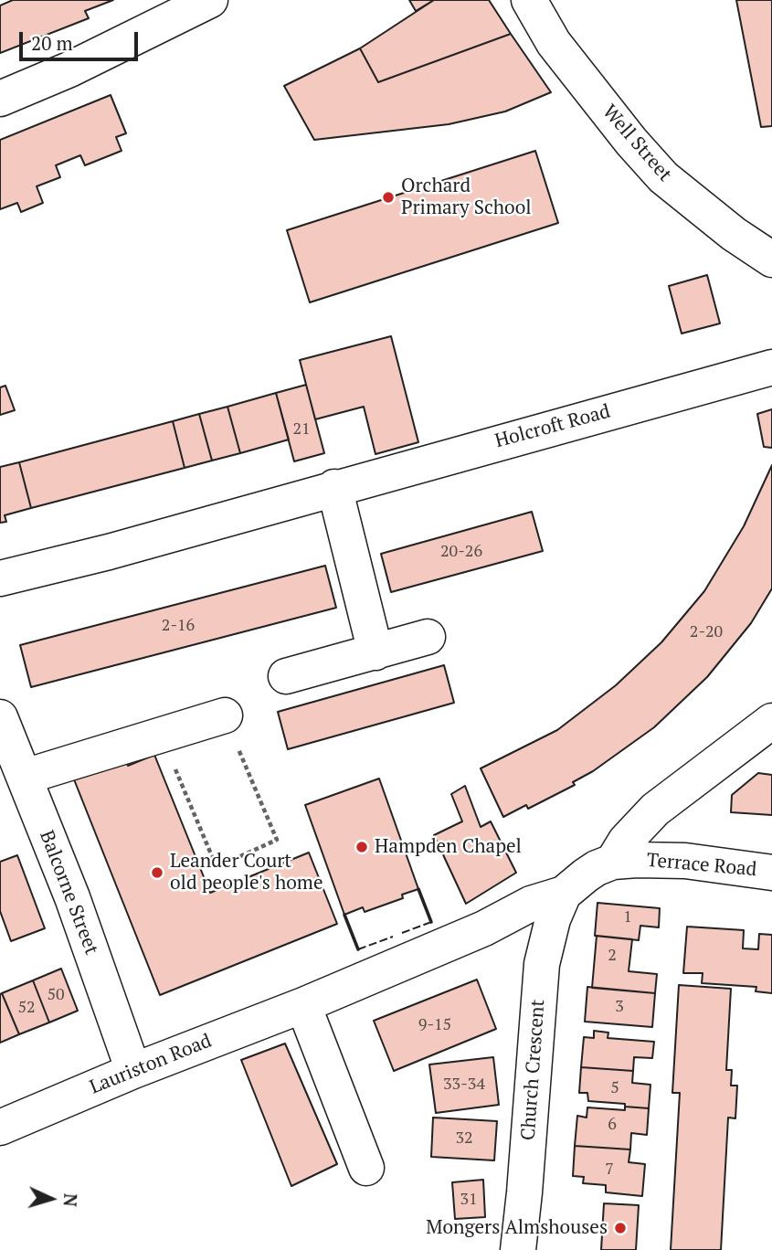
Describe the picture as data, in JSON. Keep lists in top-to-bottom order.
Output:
{
  "streets": {
    "street": [
      "Well Street",
      "Holcroft Road",
      "Terrace Road",
      "Balcorne Street",
      "Lauriston Road",
      "Church Crescent"
    ]
  },
  "crossings": [
    ["Terrace Road", "Lauriston Road"],
    ["Terrace Road", "Church Crescent"],
    ["Balcorne Street", "Lauriston Road"],
    ["Lauriston Road", "Church Crescent"]
  ],
  "places": [
    "Orchard Primary School",
    "Hampden Chapel",
    "Leander Court old people's home",
    "Mongers Almshouses"
  ],
  "house_numbers": [
    "21",
    "20-26",
    "2-16",
    "2-20",
    "1",
    "2",
    "50",
    "3",
    "52",
    "9-15",
    "33-34",
    "5",
    "6",
    "32",
    "7",
    "31"
  ],
  "scale_bar": "20 m",
  "north": "right"
}
